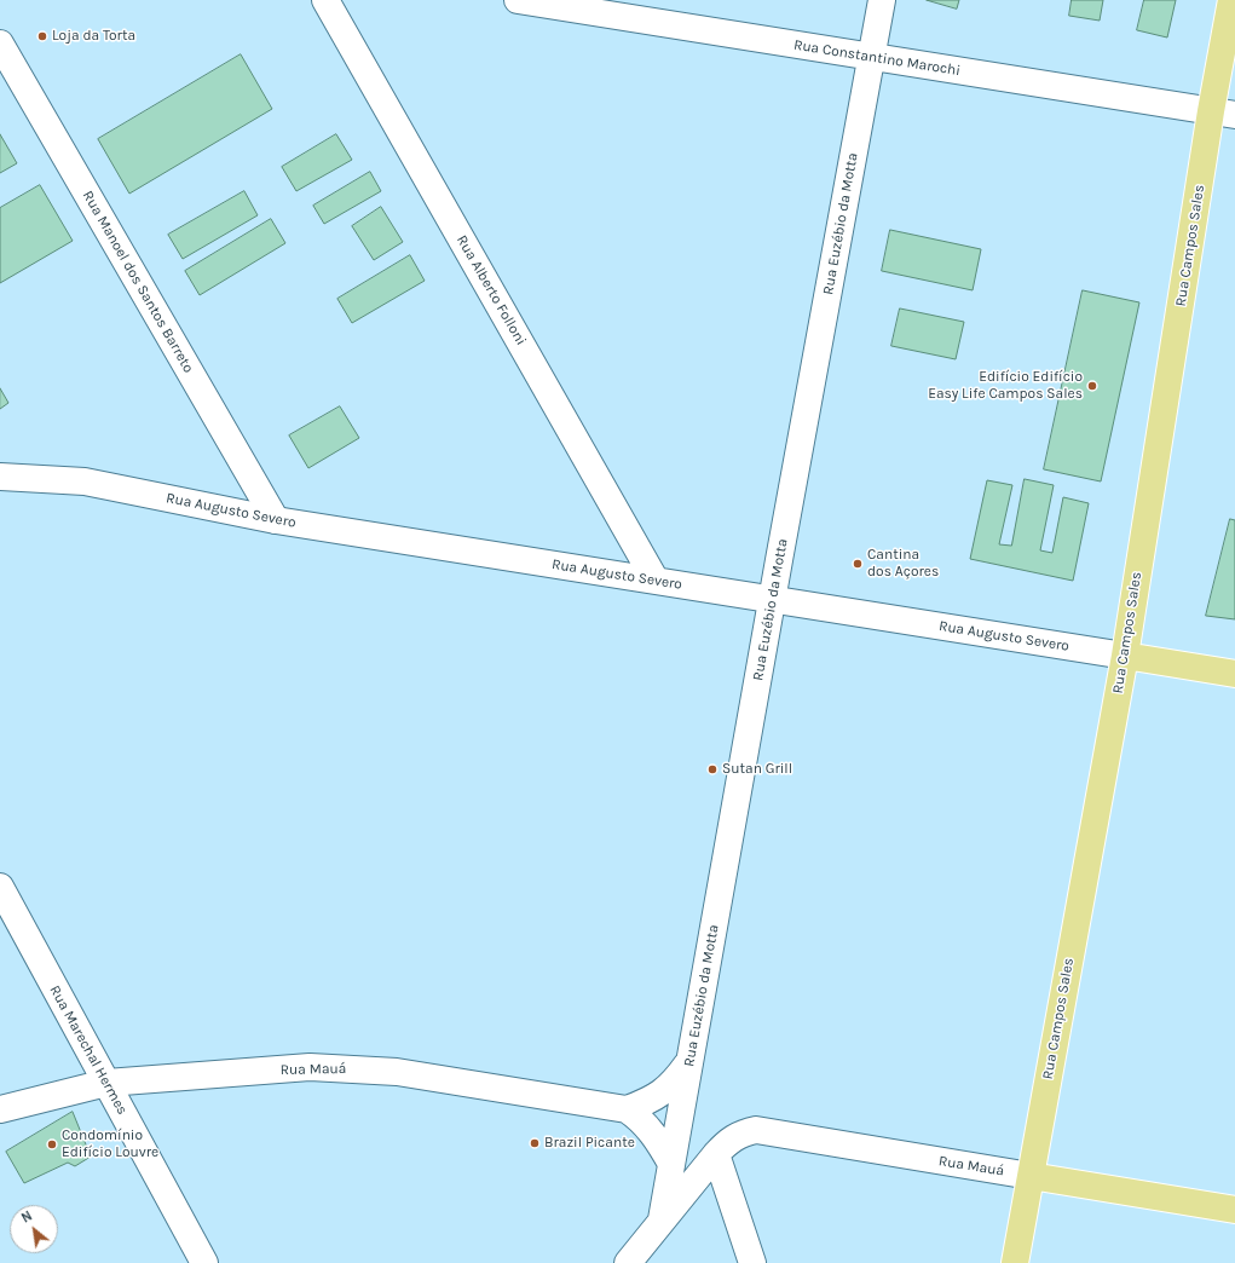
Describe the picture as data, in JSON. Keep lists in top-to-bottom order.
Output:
{
  "streets": {
    "main road": ["Rua Campos Sales", "Rua Augusto Severo", "Rua Mauá"],
    "street": [
      "Rua Constantino Marochi",
      "Rua Euzébio da Motta",
      "Rua Manoel dos Santos Barreto",
      "Rua Alberto Folloni",
      "Rua Marechal Hermes"
    ]
  },
  "crossings": [
    ["Rua Constantino Marochi", "Rua Euzébio da Motta"],
    ["Rua Constantino Marochi", "Rua Campos Sales"],
    ["Rua Euzébio da Motta", "Rua Augusto Severo"],
    ["Rua Euzébio da Motta", "Rua Mauá"],
    ["Rua Campos Sales", "Rua Augusto Severo"],
    ["Rua Campos Sales", "Rua Mauá"],
    ["Rua Manoel dos Santos Barreto", "Rua Augusto Severo"],
    ["Rua Alberto Folloni", "Rua Augusto Severo"],
    ["Rua Marechal Hermes", "Rua Mauá"]
  ],
  "places": [
    "Loja da Torta",
    "Edifício Edifício Easy Life Campos Sales",
    "Cantina dos Açores",
    "Sutan Grill",
    "Brazil Picante",
    "Condomínio Edifício Louvre"
  ],
  "north": "top left"
}
